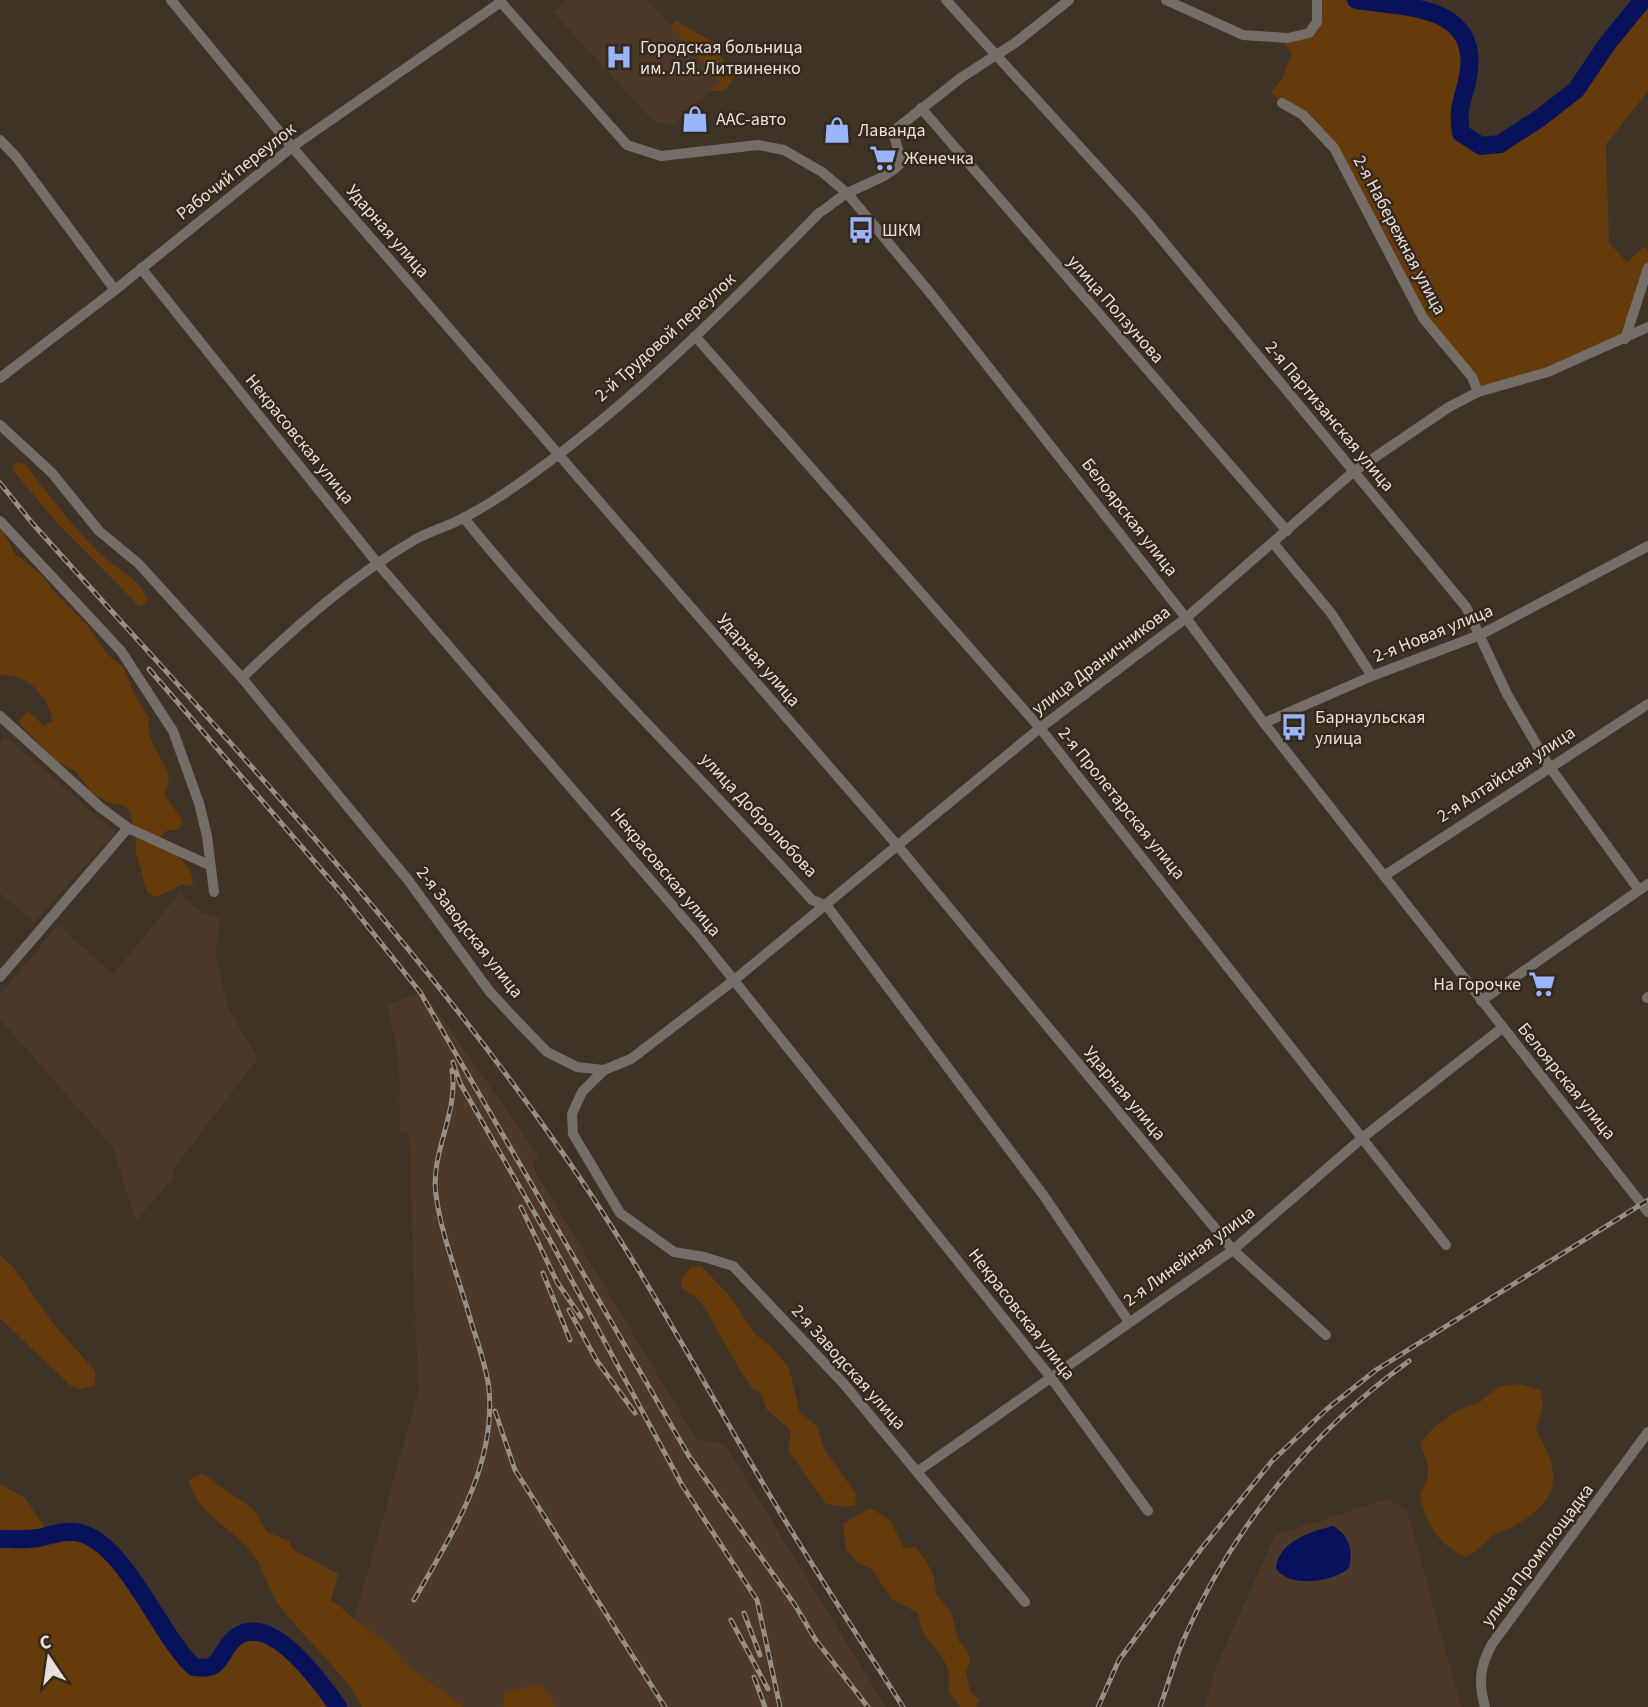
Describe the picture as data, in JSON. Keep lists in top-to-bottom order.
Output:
{
  "streets": {
    "street": [
      "Рабочий переулок",
      "Ударная улица",
      "2-я Набережная улица",
      "улица Ползунова",
      "2-й Трудовой переулок",
      "2-я Партизанская улица",
      "Некрасовская улица",
      "Белоярская улица",
      "2-я Новая улица",
      "улица Драничникова",
      "2-я Алтайская улица",
      "2-я Пролетарская улица",
      "улица Добролюбова",
      "2-я Заводская улица",
      "2-я Линейная улица",
      "улица Промплощадка"
    ]
  },
  "crossings": [
    ["Рабочий переулок", "Ударная улица"],
    ["Рабочий переулок", "Некрасовская улица"],
    ["Рабочий переулок", "Белоярская улица"],
    ["Ударная улица", "2-й Трудовой переулок"],
    ["Ударная улица", "улица Драничникова"],
    ["Ударная улица", "2-я Линейная улица"],
    ["2-я Набережная улица", "улица Драничникова"],
    ["улица Ползунова", "2-й Трудовой переулок"],
    ["улица Ползунова", "улица Драничникова"],
    ["2-й Трудовой переулок", "2-я Партизанская улица"],
    ["2-й Трудовой переулок", "Некрасовская улица"],
    ["2-й Трудовой переулок", "Белоярская улица"],
    ["2-й Трудовой переулок", "2-я Пролетарская улица"],
    ["2-й Трудовой переулок", "улица Добролюбова"],
    ["2-й Трудовой переулок", "2-я Заводская улица"],
    ["2-я Партизанская улица", "2-я Новая улица"],
    ["2-я Партизанская улица", "улица Драничникова"],
    ["2-я Партизанская улица", "2-я Алтайская улица"],
    ["Некрасовская улица", "улица Драничникова"],
    ["Некрасовская улица", "2-я Линейная улица"],
    ["Белоярская улица", "2-я Новая улица"],
    ["Белоярская улица", "улица Драничникова"],
    ["Белоярская улица", "2-я Алтайская улица"],
    ["Белоярская улица", "2-я Линейная улица"],
    ["улица Драничникова", "2-я Пролетарская улица"],
    ["улица Драничникова", "улица Добролюбова"],
    ["улица Драничникова", "2-я Заводская улица"],
    ["2-я Пролетарская улица", "2-я Линейная улица"],
    ["улица Добролюбова", "2-я Линейная улица"],
    ["2-я Заводская улица", "2-я Линейная улица"]
  ],
  "places": {
    "hospital": ["Городская больница им. Л.Я. Литвиненко"],
    "shop": ["ААС-авто", "Лаванда"],
    "supermarket": ["Женечка", "На Горочке"],
    "bus stop": ["ШКМ", "Барнаульская улица"]
  },
  "north": "top"
}
